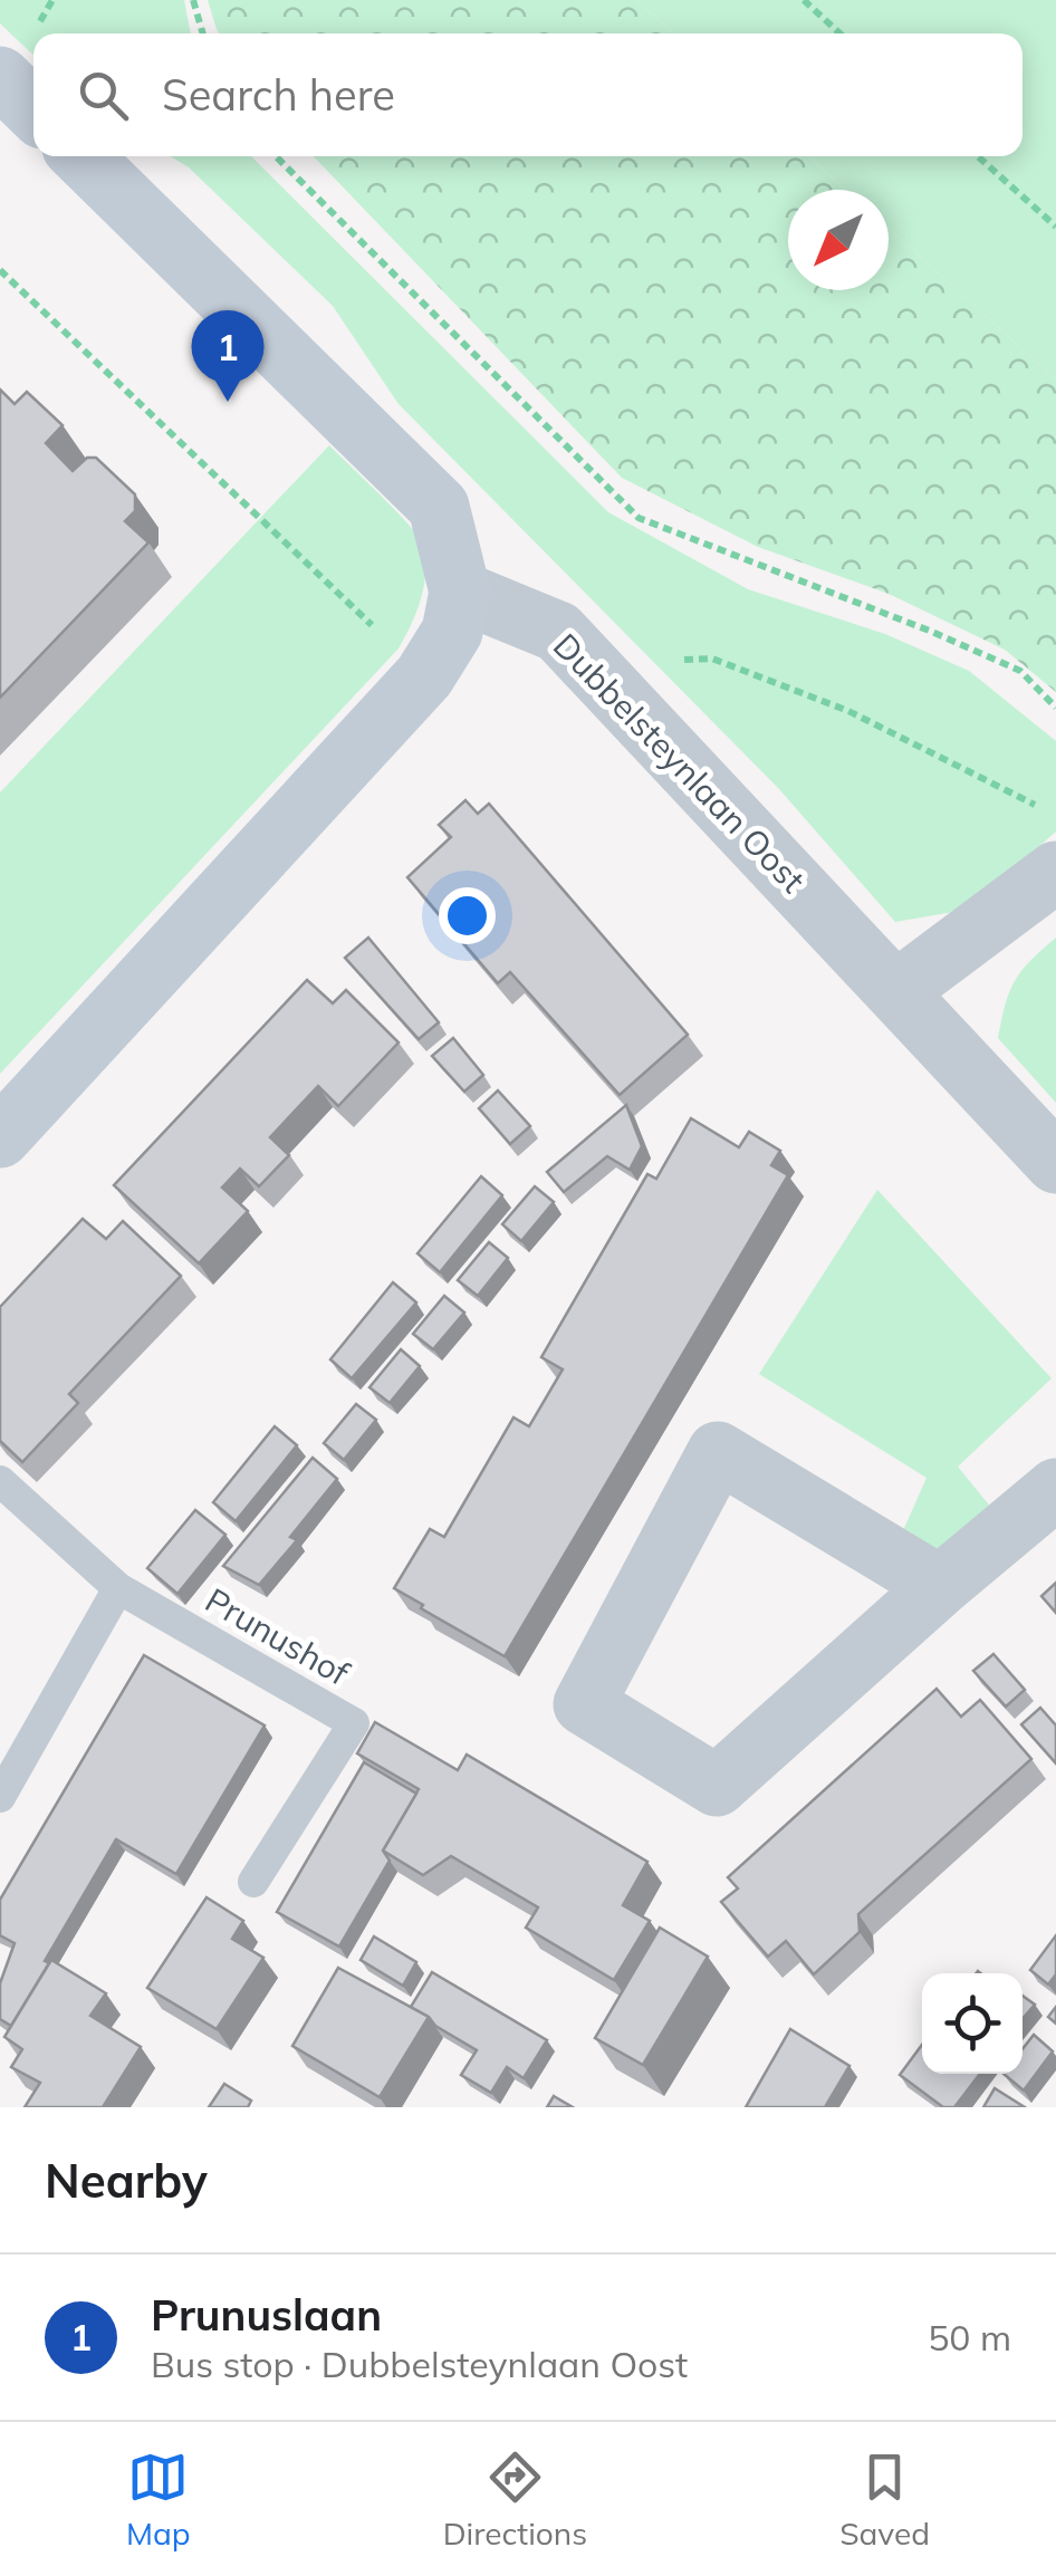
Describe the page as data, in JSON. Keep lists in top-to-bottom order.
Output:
{
  "streets": {
    "street": ["Dubbelsteynlaan Oost"],
    "lane": ["Prunushof"]
  },
  "north": "bottom left",
  "page": {
    "search": "Search here",
    "pins": "1",
    "heading": "Nearby",
    "list": [
      {
        "mark": "1",
        "name": "Prunuslaan",
        "note": "Bus stop · Dubbelsteynlaan Oost",
        "value": "50 m"
      }
    ],
    "nav": ["Map", "Directions", "Saved"]
  }
}
